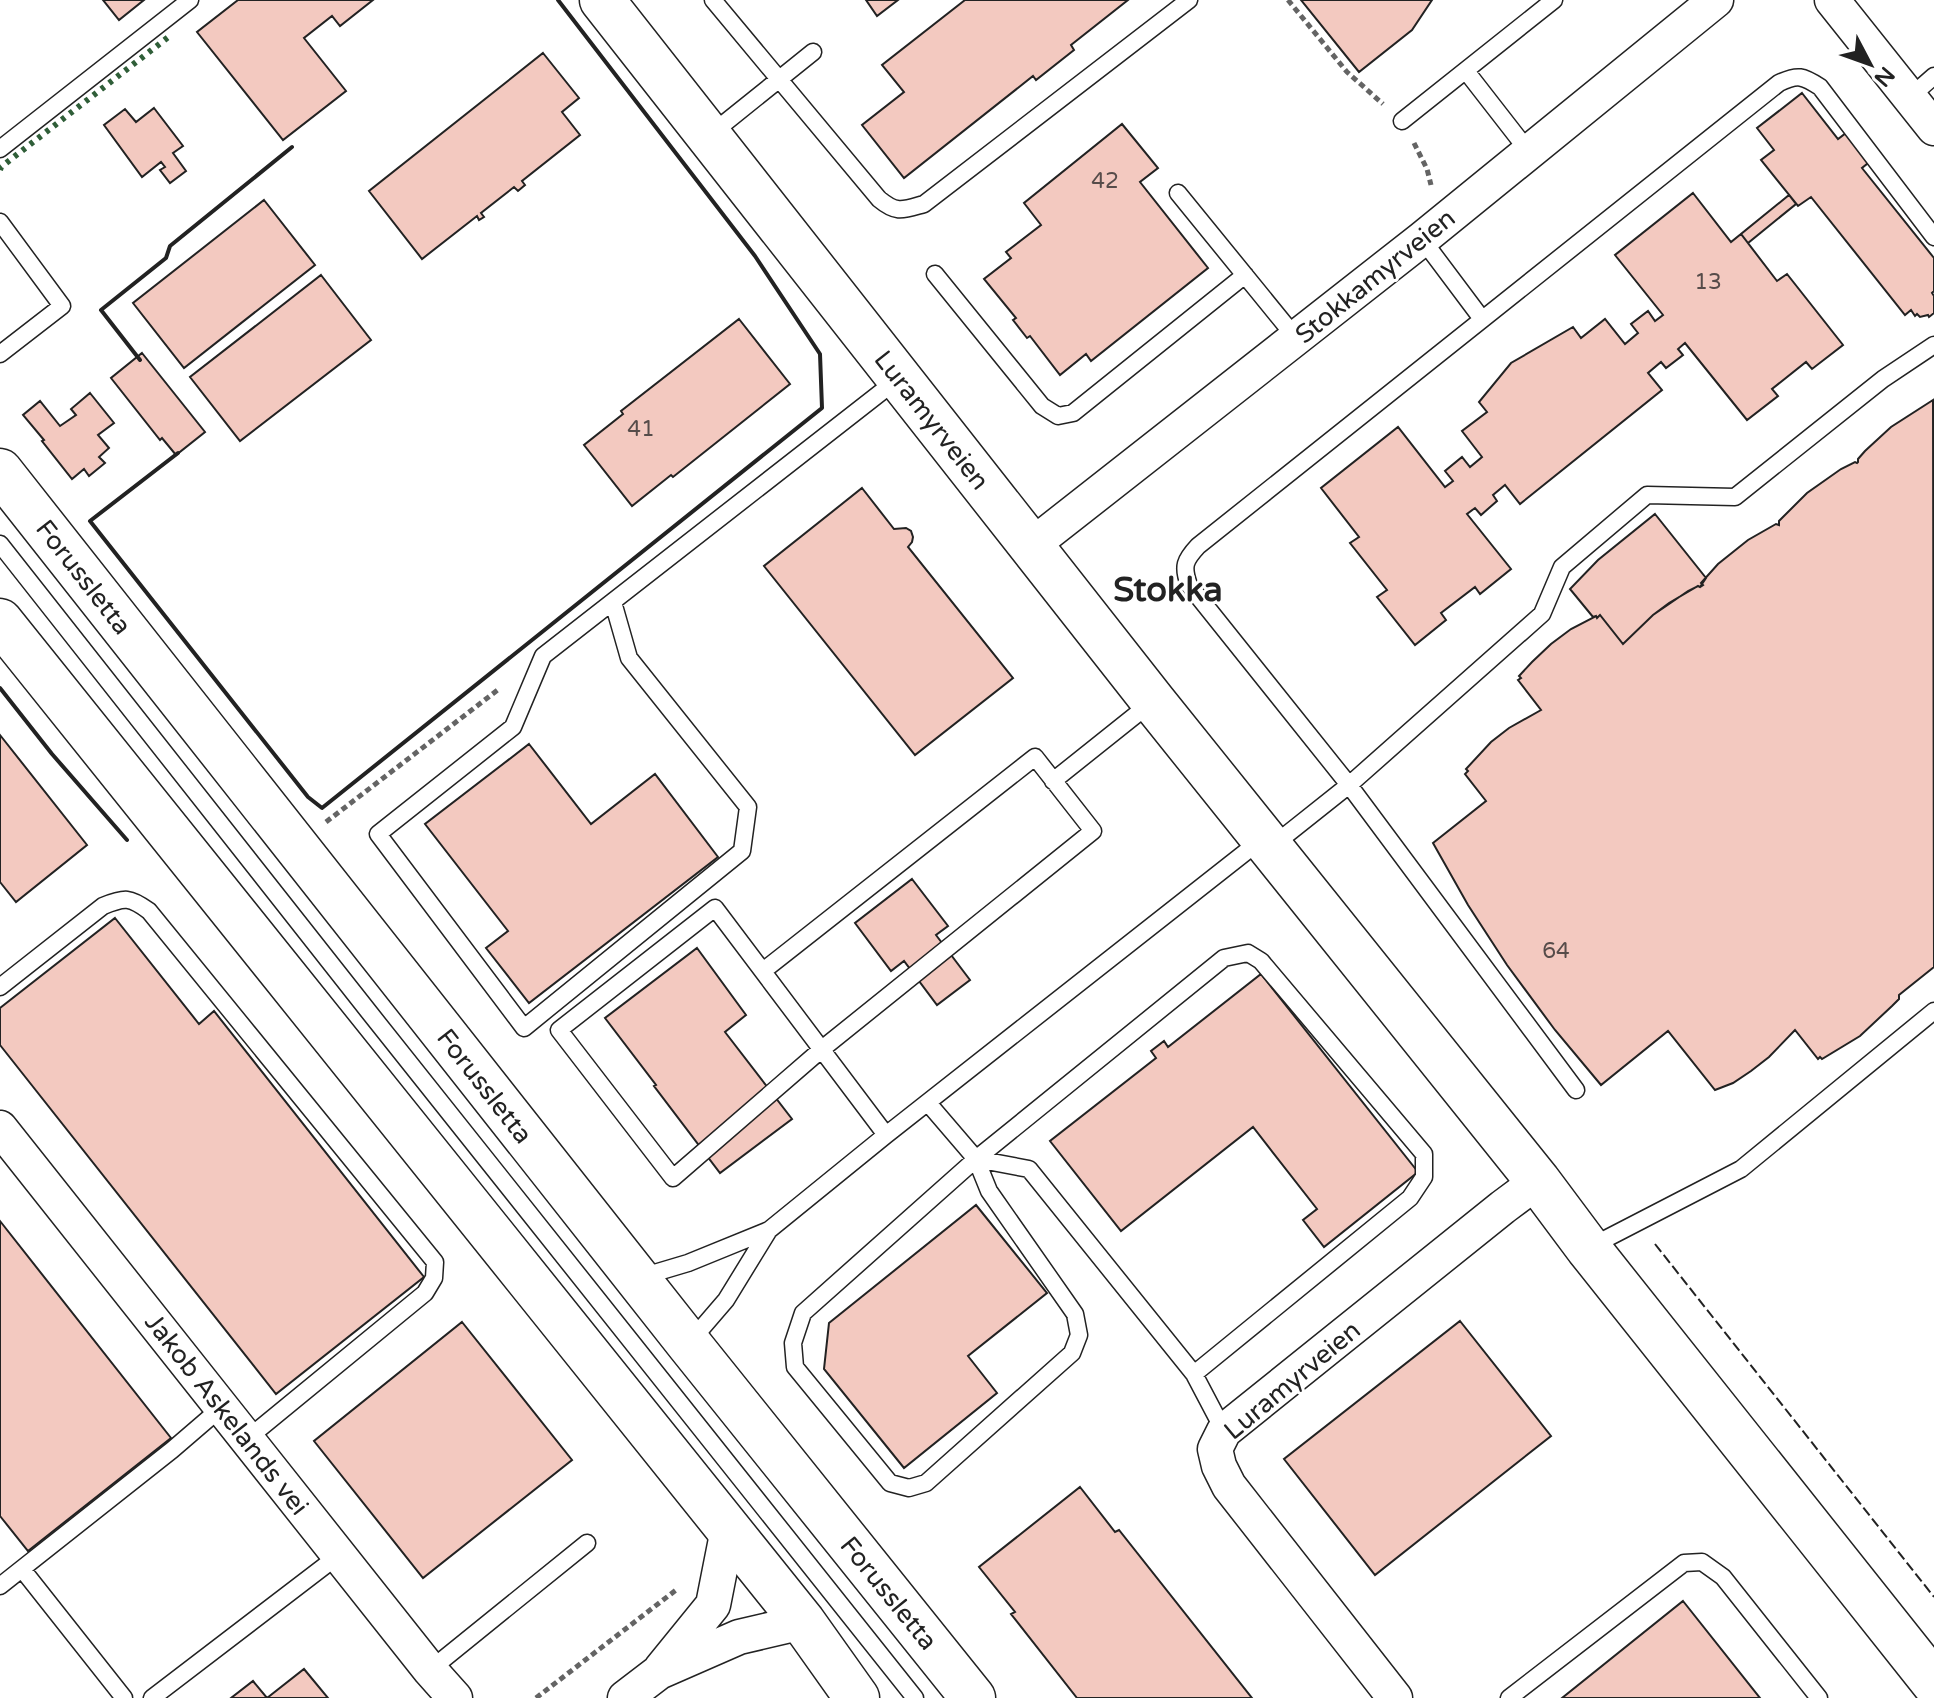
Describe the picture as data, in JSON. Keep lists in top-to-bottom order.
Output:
{
  "streets": {
    "main road": ["Luramyrveien", "Forussletta"],
    "street": ["Stokkamyrveien", "Jakob Askelands vei"]
  },
  "crossings": [
    ["Stokkamyrveien", "Luramyrveien"]
  ],
  "districts": ["Stokka"],
  "house_numbers": [
    "42",
    "13",
    "41",
    "64"
  ],
  "north": "bottom right"
}
